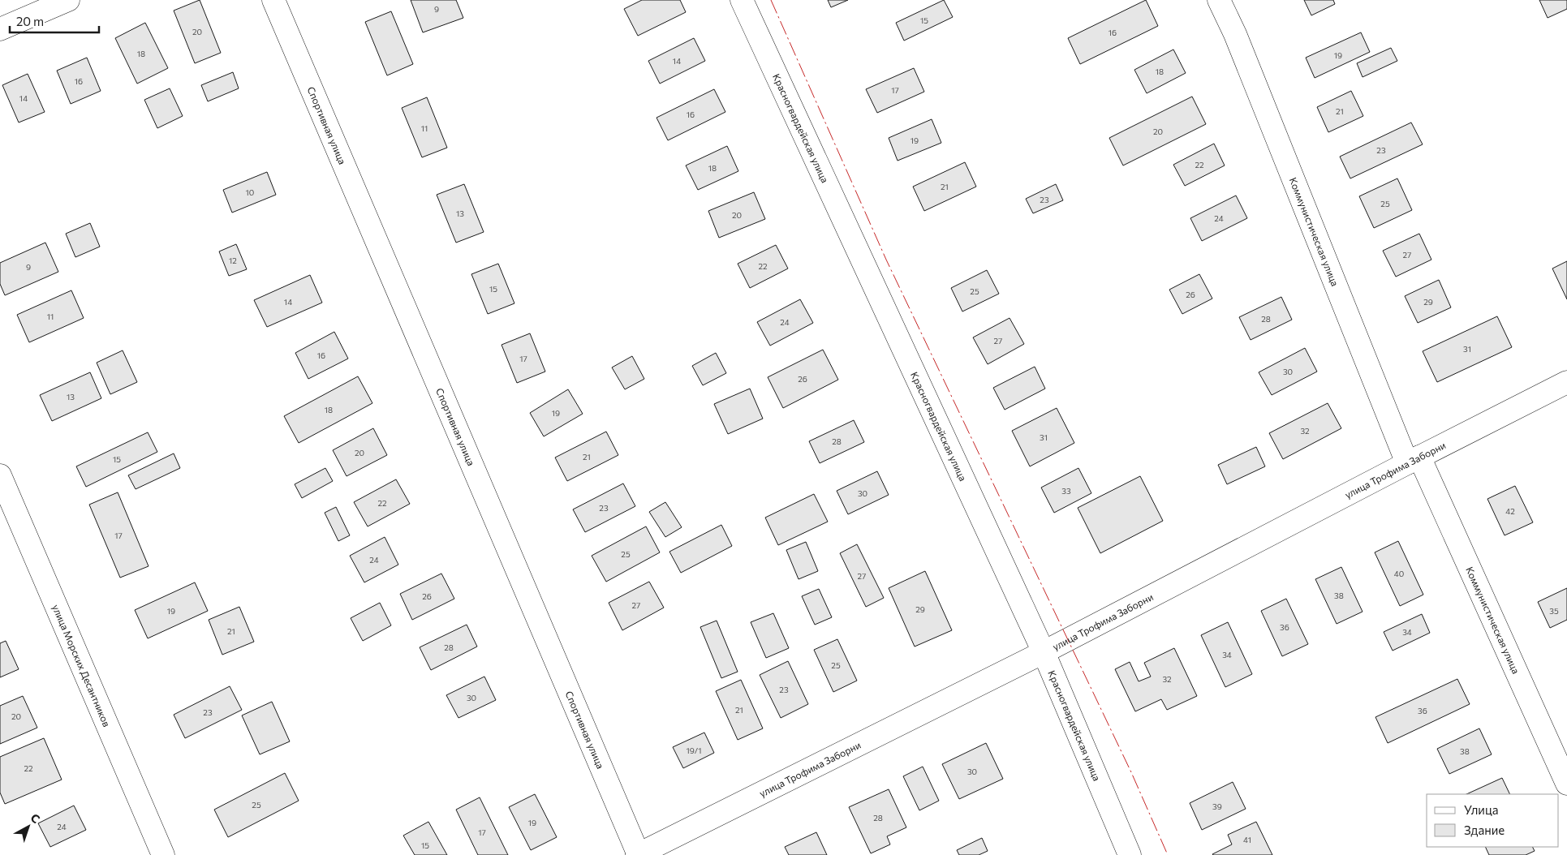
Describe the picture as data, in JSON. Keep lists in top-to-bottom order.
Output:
{
  "streets": {
    "street": [
      "Спортивная улица",
      "Красногвардейская улица",
      "Коммунистическая улица",
      "улица Трофима Заборни",
      "улица Морских Десантников"
    ]
  },
  "crossings": [
    ["Спортивная улица", "улица Трофима Заборни"],
    ["Красногвардейская улица", "улица Трофима Заборни"],
    ["Коммунистическая улица", "улица Трофима Заборни"]
  ],
  "house_numbers": [
    "9",
    "15",
    "20",
    "16",
    "18",
    "19",
    "14",
    "18",
    "16",
    "17",
    "14",
    "21",
    "16",
    "11",
    "20",
    "19",
    "23",
    "22",
    "18",
    "21",
    "10",
    "23",
    "25",
    "13",
    "20",
    "24",
    "27",
    "12",
    "22",
    "9",
    "15",
    "25",
    "26",
    "14",
    "29",
    "11",
    "28",
    "24",
    "27",
    "31",
    "16",
    "17",
    "30",
    "26",
    "13",
    "18",
    "19",
    "32",
    "31",
    "28",
    "20",
    "21",
    "15",
    "33",
    "30",
    "22",
    "23",
    "42",
    "17",
    "25",
    "24",
    "40",
    "27",
    "38",
    "26",
    "27",
    "29",
    "19",
    "35",
    "36",
    "21",
    "34",
    "28",
    "34",
    "25",
    "32",
    "23",
    "30",
    "21",
    "36",
    "23",
    "20",
    "19/1",
    "38",
    "22",
    "30",
    "25",
    "39",
    "28",
    "19",
    "24",
    "17",
    "41",
    "15"
  ],
  "legend": ["Улица", "Здание"],
  "scale_bar": "20 m",
  "north": "top right"
}
